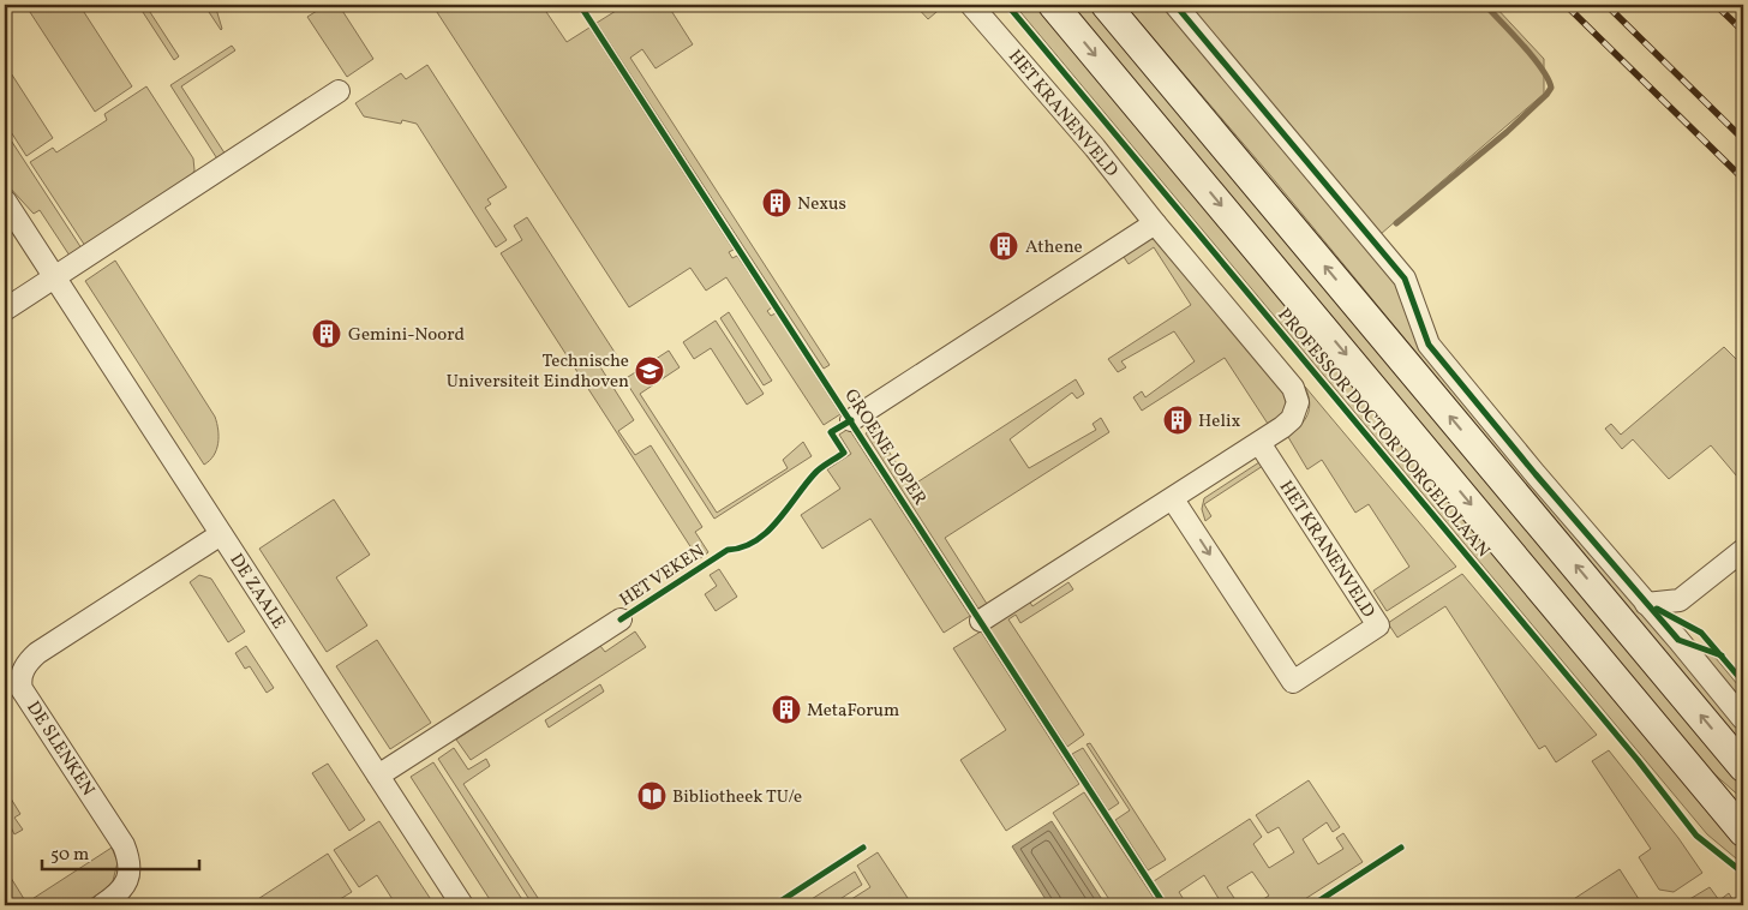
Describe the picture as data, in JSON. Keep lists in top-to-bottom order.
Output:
{
  "streets": {
    "main road": ["PROFESSOR DOCTOR DORGELOLAAN"],
    "street": [
      "HET KRANENVELD",
      "HET VEKEN",
      "DE ZAALE",
      "DE SLENKEN"
    ],
    "cycle path": ["GROENE LOPER"]
  },
  "crossings": [
    ["HET VEKEN", "DE ZAALE"],
    ["DE ZAALE", "DE SLENKEN"]
  ],
  "places": {
    "building": [
      "Nexus",
      "Athene",
      "Gemini-Noord",
      "Helix",
      "MetaForum"
    ],
    "school or university": ["Technische Universiteit Eindhoven"],
    "library": ["Bibliotheek TU/e"]
  },
  "scale_bar": "50 m"
}
